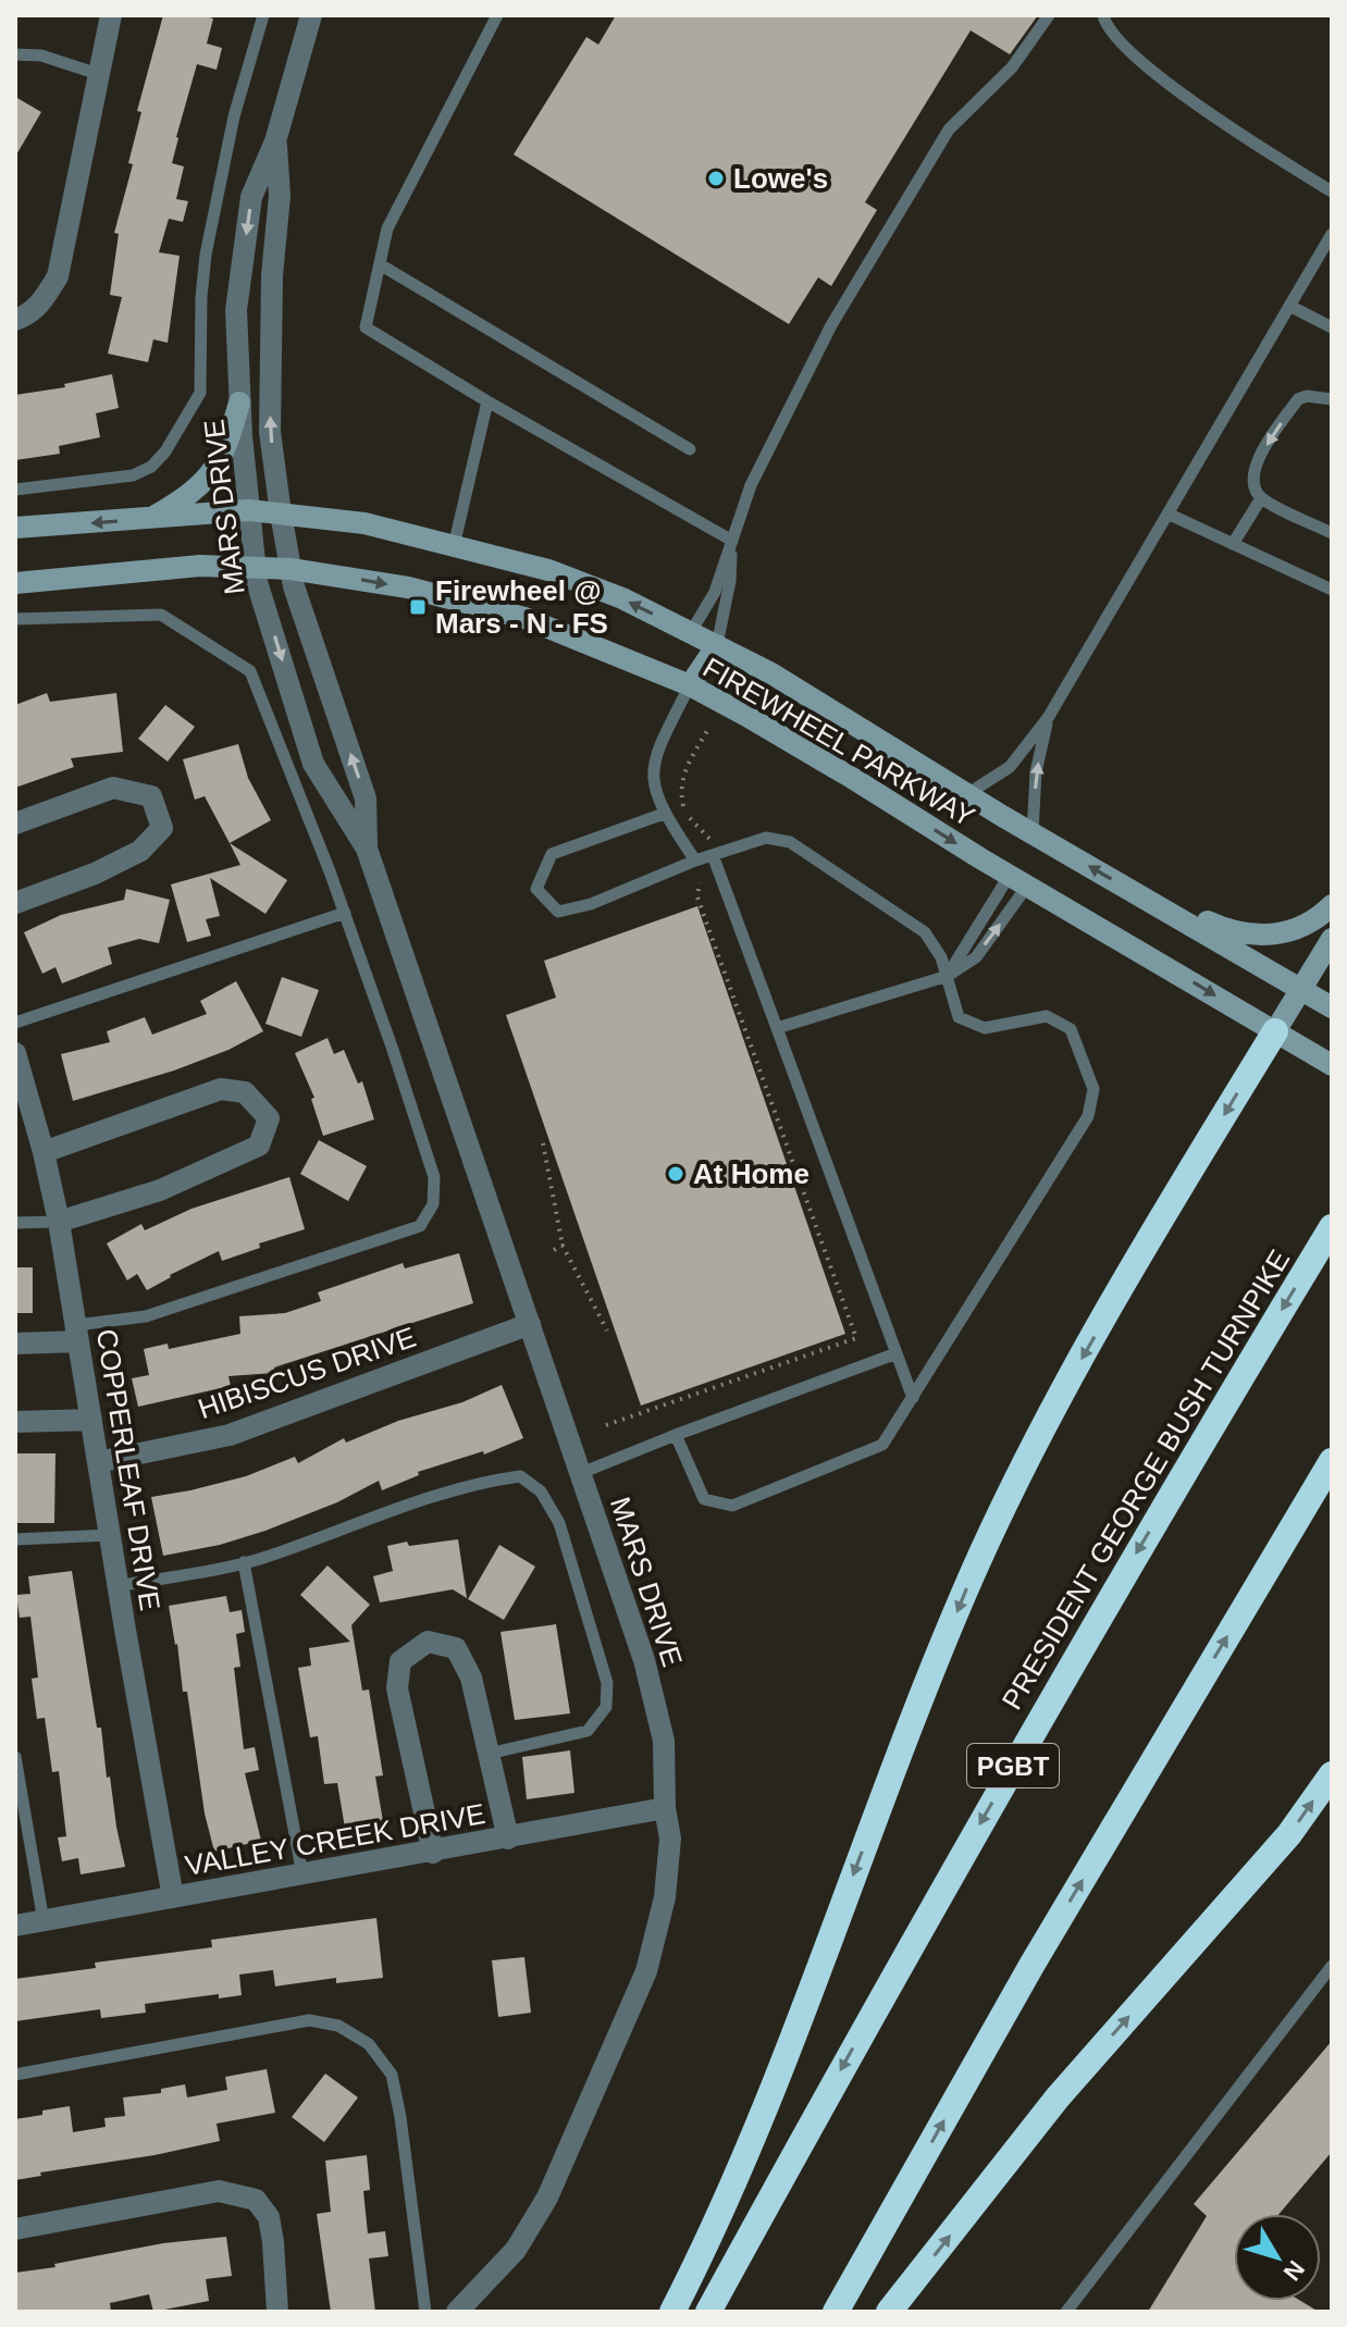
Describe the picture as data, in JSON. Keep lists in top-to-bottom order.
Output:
{
  "streets": {
    "highway": ["PRESIDENT GEORGE BUSH TURNPIKE", "PGBT"],
    "main road": ["FIREWHEEL PARKWAY"],
    "street": [
      "MARS DRIVE",
      "HIBISCUS DRIVE",
      "COPPERLEAF DRIVE",
      "VALLEY CREEK DRIVE"
    ]
  },
  "crossings": [
    ["MARS DRIVE", "FIREWHEEL PARKWAY"],
    ["MARS DRIVE", "HIBISCUS DRIVE"],
    ["MARS DRIVE", "VALLEY CREEK DRIVE"],
    ["HIBISCUS DRIVE", "COPPERLEAF DRIVE"],
    ["COPPERLEAF DRIVE", "VALLEY CREEK DRIVE"]
  ],
  "places": {
    "other": ["Lowe's", "At Home"],
    "transit": ["Firewheel @ Mars - N - FS"]
  },
  "north": "bottom right"
}
